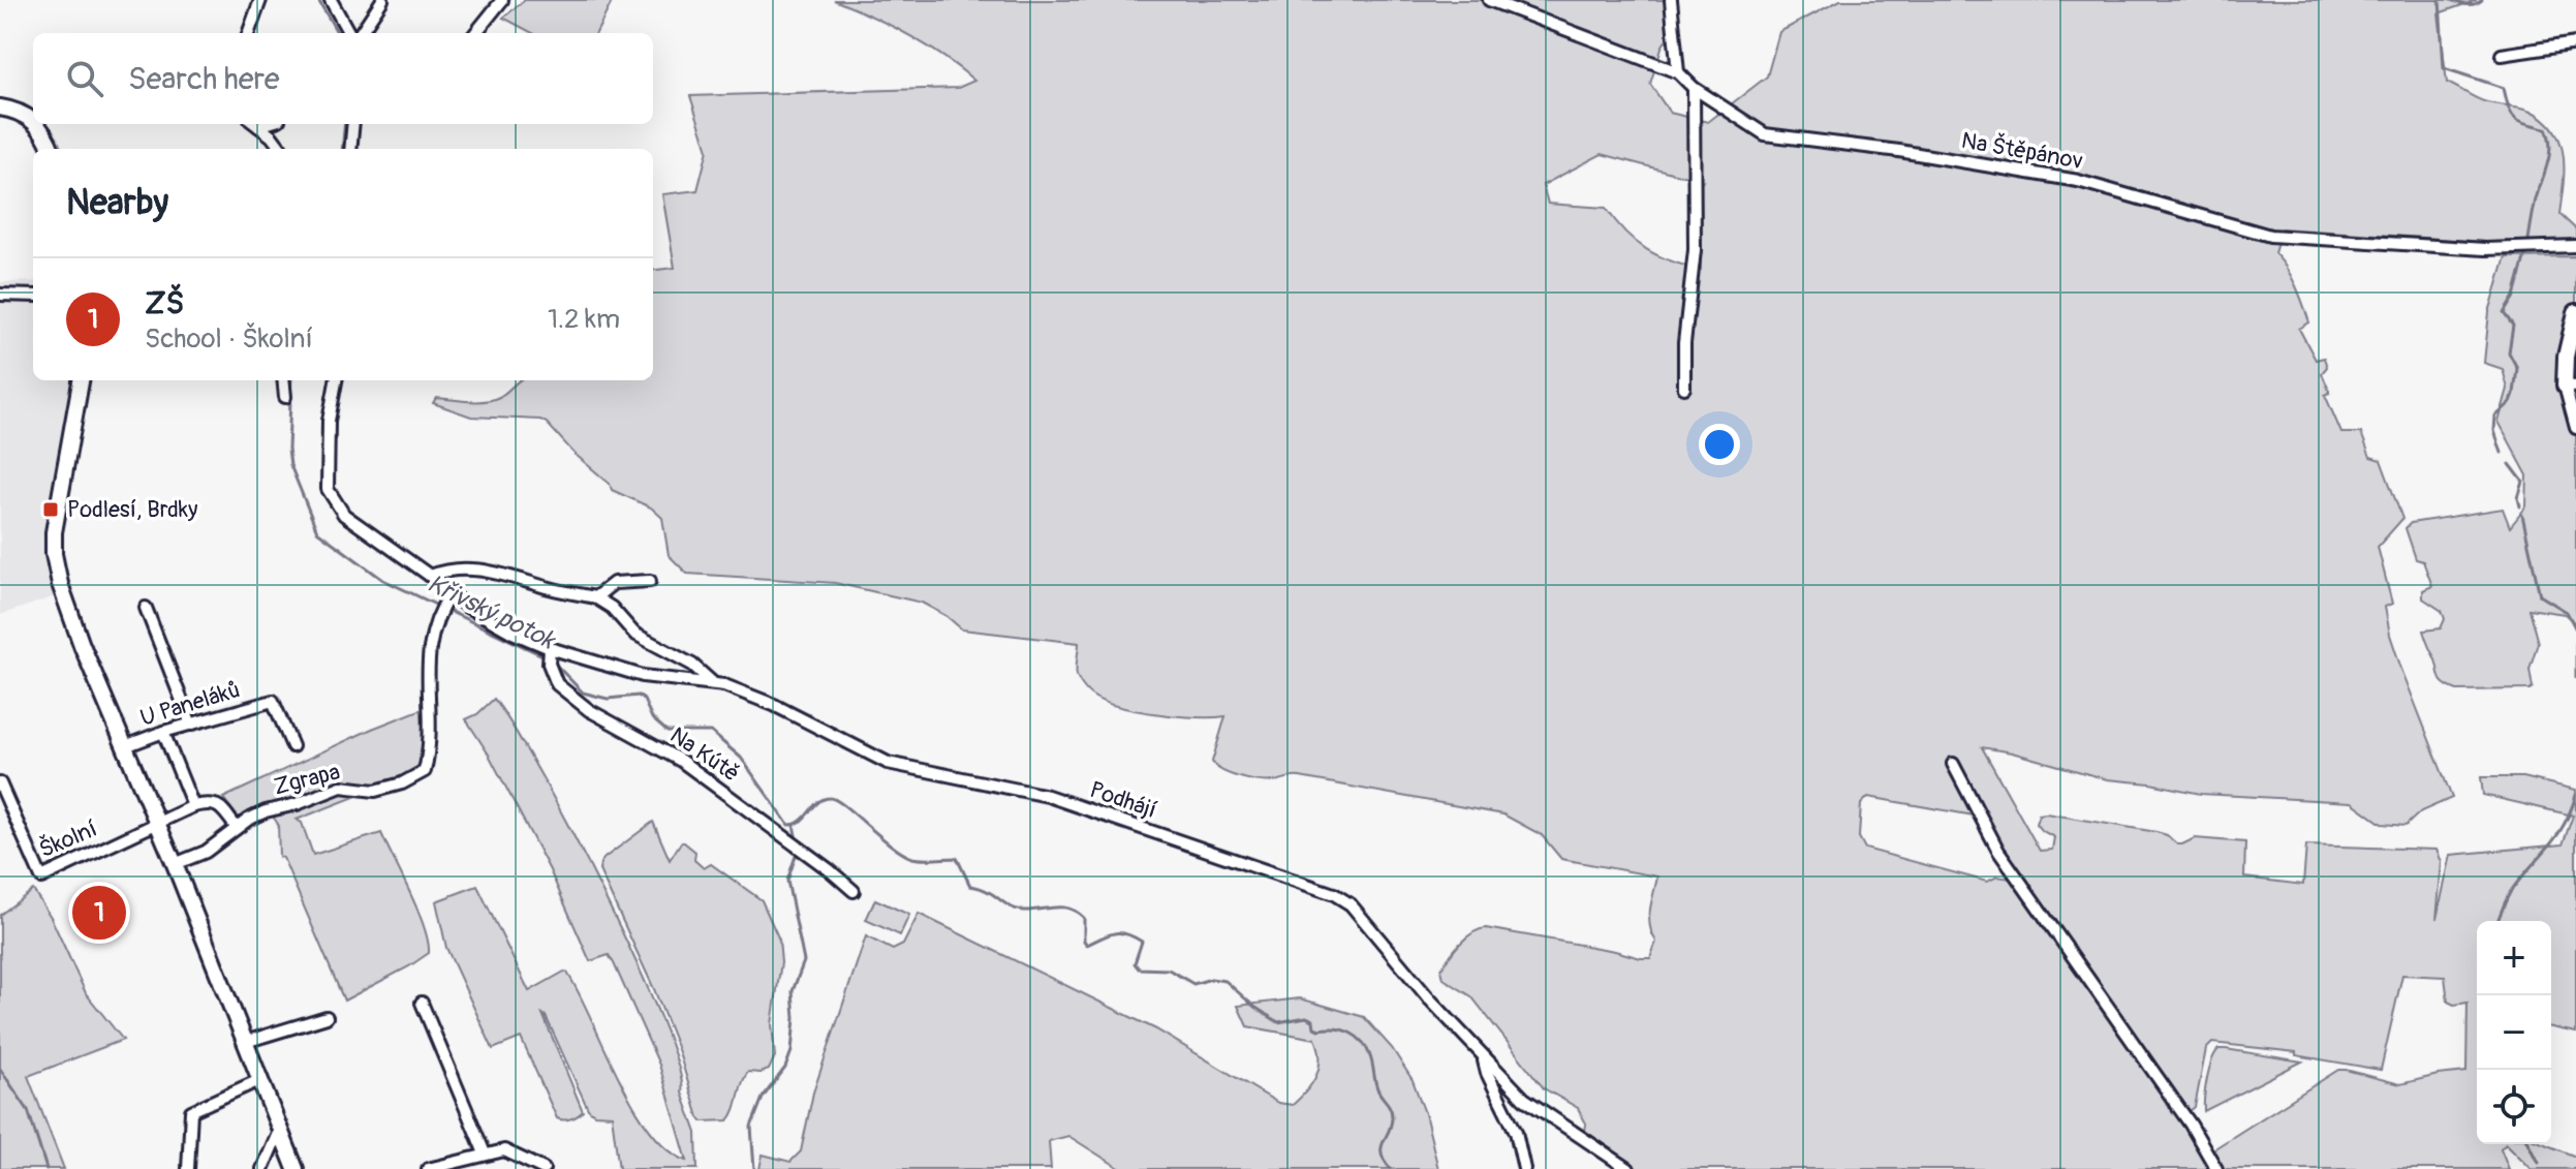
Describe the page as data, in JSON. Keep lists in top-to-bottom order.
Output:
{
  "streets": {
    "street": [
      "Na Štěpánov",
      "U Paneláků",
      "Na Kútě",
      "Zgrapa",
      "Podhájí",
      "Školní"
    ]
  },
  "crossings": [
    ["Na Kútě", "Podhájí"],
    ["Zgrapa", "Podhájí"]
  ],
  "water": ["Křivský potok"],
  "places": {
    "transit": ["Podlesí, Brdky"]
  },
  "page": {
    "search": "Search here",
    "heading": "Nearby",
    "list": [
      {
        "mark": "1",
        "name": "ZŠ",
        "note": "School · Školní",
        "value": "1.2 km"
      }
    ],
    "pins": "1",
    "map_buttons": ["+", "−"]
  }
}
